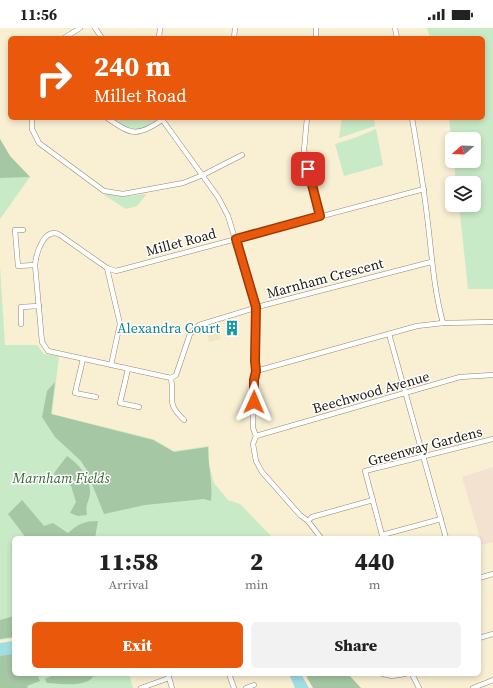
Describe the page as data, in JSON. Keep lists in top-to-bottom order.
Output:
{
  "streets": {
    "street": [
      "Millet Road",
      "Marnham Crescent",
      "Beechwood Avenue",
      "Greenway Gardens"
    ]
  },
  "parks": ["Marnham Fields"],
  "places": {
    "building": ["Alexandra Court"]
  },
  "north": "left",
  "page": {
    "status": "11:56",
    "turn": ["240 m", "Millet Road"],
    "eta": [
      "11:58",
      "Arrival",
      "2",
      "min",
      "440",
      "m"
    ],
    "buttons": ["Exit", "Share"]
  }
}
